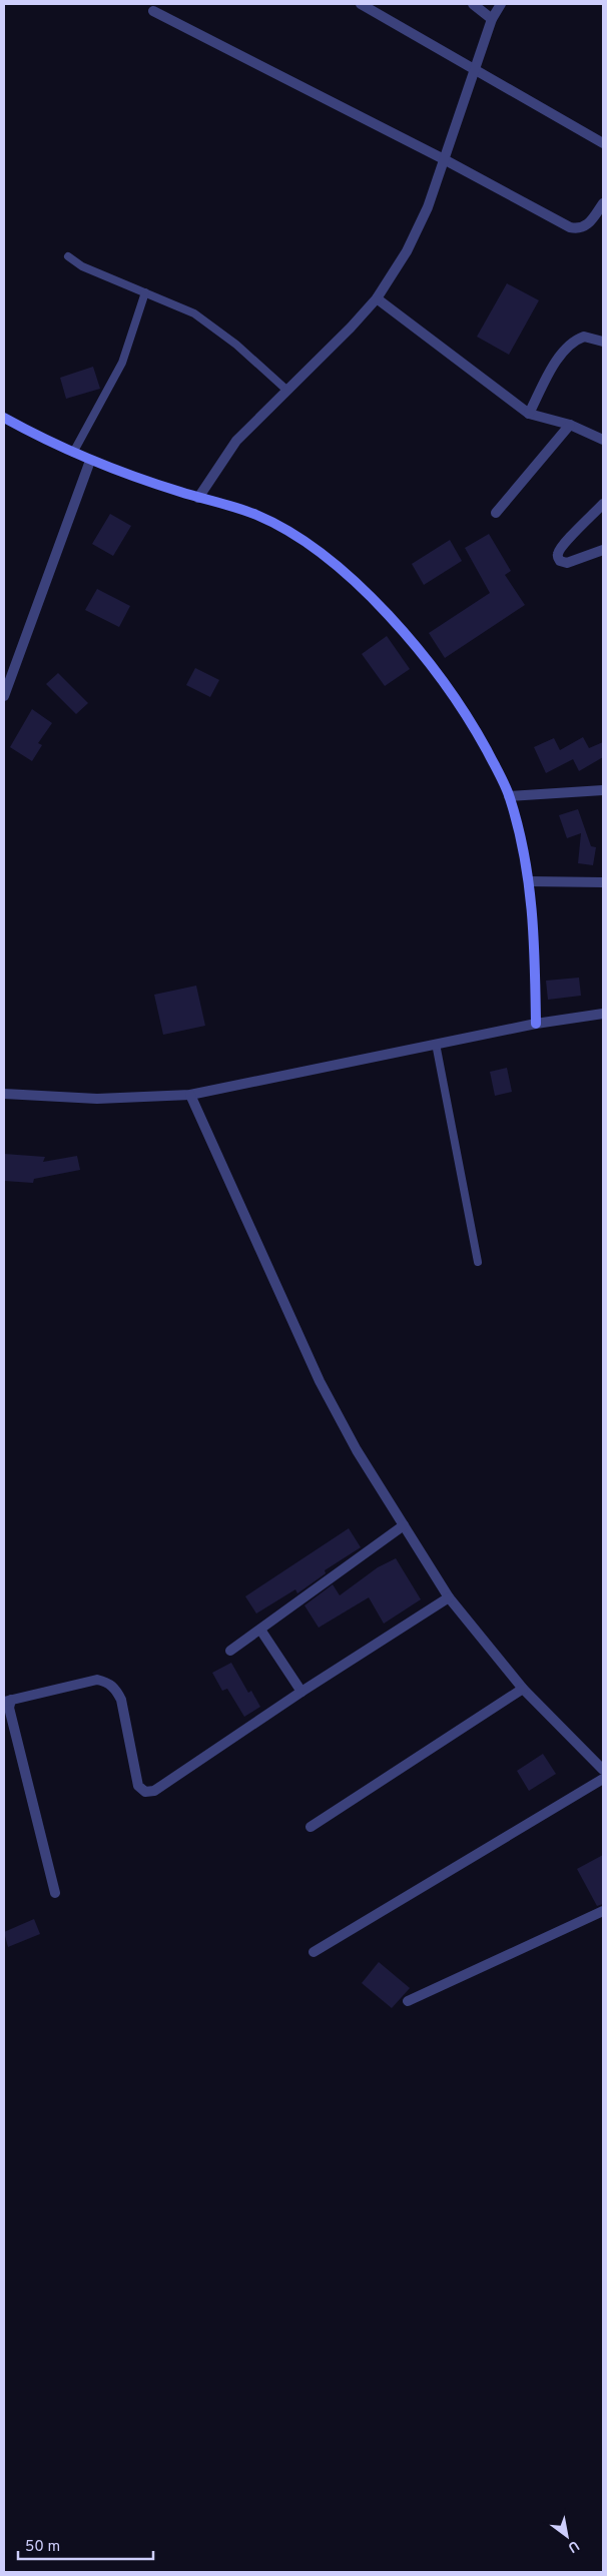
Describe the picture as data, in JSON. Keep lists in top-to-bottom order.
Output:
{
  "scale_bar": "50 m",
  "north": "bottom right"
}
